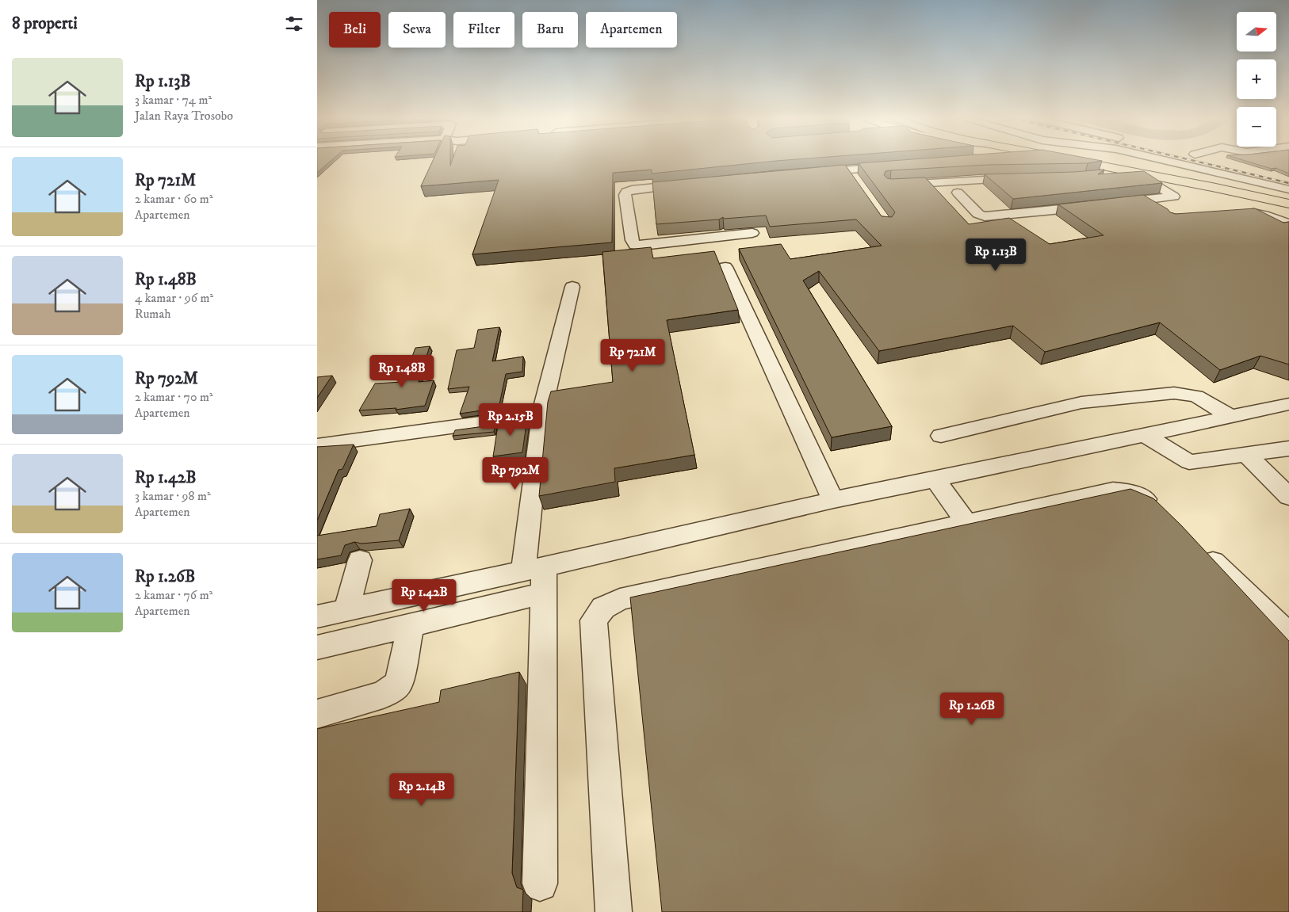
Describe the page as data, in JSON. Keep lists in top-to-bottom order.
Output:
{
  "north": "right",
  "page": {
    "heading": "8 properti",
    "map_buttons": ["+", "−"],
    "chip": [
      "Beli",
      "Sewa",
      "Filter",
      "Baru",
      "Apartemen"
    ],
    "list": [
      {
        "name": "Rp 1.13B",
        "note": "3 kamar · 74 m² · Jalan Raya Trosobo"
      },
      {
        "name": "Rp 721M",
        "note": "2 kamar · 60 m² · Apartemen"
      },
      {
        "name": "Rp 1.48B",
        "note": "4 kamar · 96 m² · Rumah"
      },
      {
        "name": "Rp 792M",
        "note": "2 kamar · 70 m² · Apartemen"
      },
      {
        "name": "Rp 1.42B",
        "note": "3 kamar · 98 m² · Apartemen"
      },
      {
        "name": "Rp 1.26B",
        "note": "2 kamar · 76 m² · Apartemen"
      }
    ],
    "price": [
      "Rp 1.13B",
      "Rp 721M",
      "Rp 1.48B",
      "Rp 2.15B",
      "Rp 792M",
      "Rp 1.42B",
      "Rp 1.26B",
      "Rp 2.14B"
    ]
  }
}
